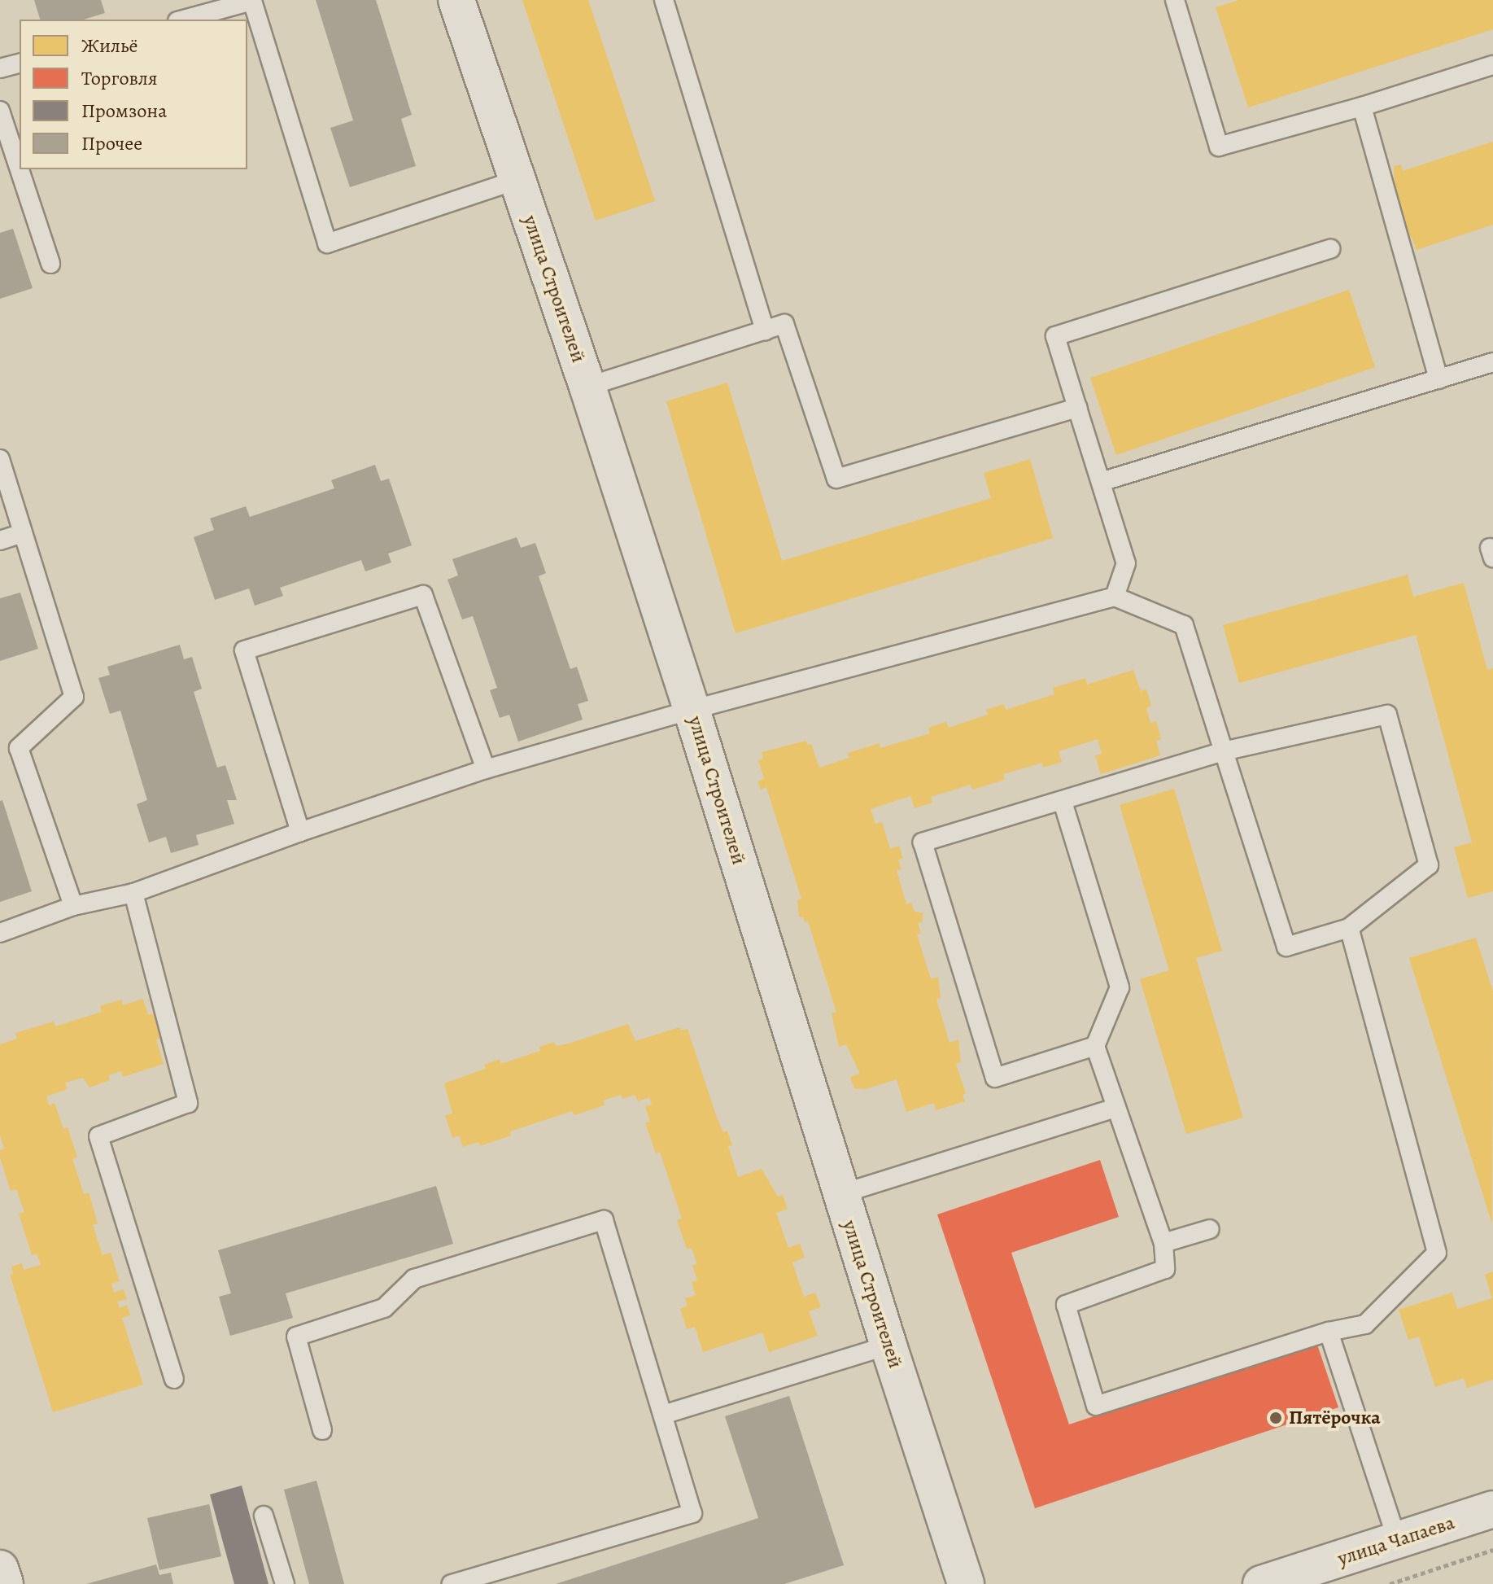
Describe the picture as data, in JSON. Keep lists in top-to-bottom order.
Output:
{
  "streets": {
    "street": ["улица Строителей", "улица Чапаева"]
  },
  "places": ["Пятёрочка"],
  "legend": [
    "Жильё",
    "Торговля",
    "Промзона",
    "Прочее"
  ]
}
